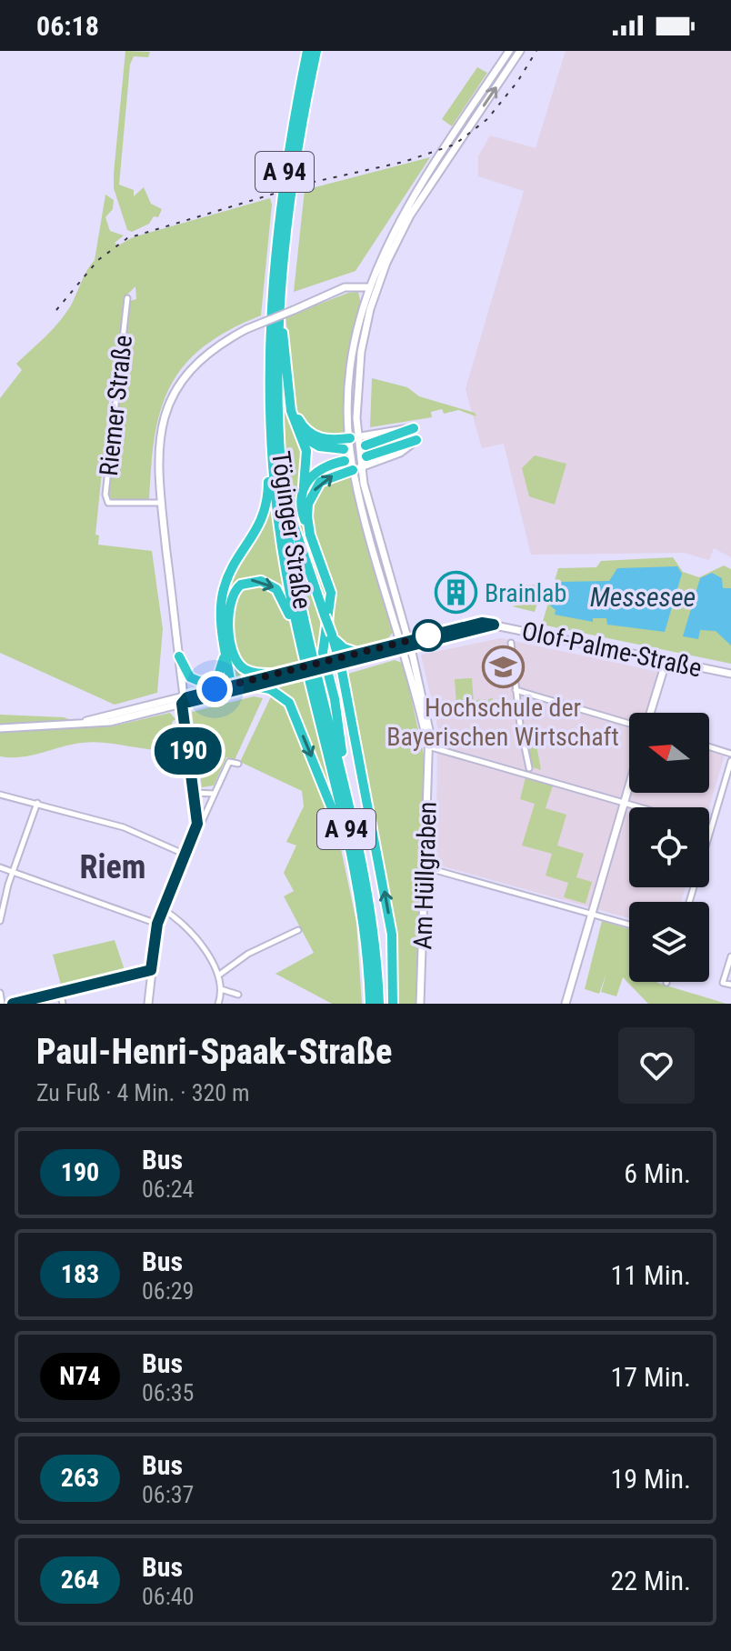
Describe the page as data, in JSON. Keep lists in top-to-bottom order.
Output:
{
  "streets": {
    "highway": ["A 94", "Töginger Straße"],
    "main road": ["Riemer Straße", "Olof-Palme-Straße", "Am Hüllgraben"]
  },
  "crossings": [
    ["Olof-Palme-Straße", "Am Hüllgraben"]
  ],
  "districts": ["Riem"],
  "water": ["Messesee"],
  "places": {
    "building": ["Brainlab"],
    "school or university": ["Hochschule der Bayerischen Wirtschaft"]
  },
  "lines": ["bus line 190"],
  "north": "left",
  "page": {
    "status": "06:18",
    "on_map": "190",
    "heading": ["Paul-Henri-Spaak-Straße", "Zu Fuß · 4 Min. · 320 m"],
    "list": [
      {
        "mark": "190",
        "name": "Bus",
        "note": "06:24",
        "value": "6 Min."
      },
      {
        "mark": "183",
        "name": "Bus",
        "note": "06:29",
        "value": "11 Min."
      },
      {
        "mark": "N74",
        "name": "Bus",
        "note": "06:35",
        "value": "17 Min."
      },
      {
        "mark": "263",
        "name": "Bus",
        "note": "06:37",
        "value": "19 Min."
      },
      {
        "mark": "264",
        "name": "Bus",
        "note": "06:40",
        "value": "22 Min."
      }
    ]
  }
}
